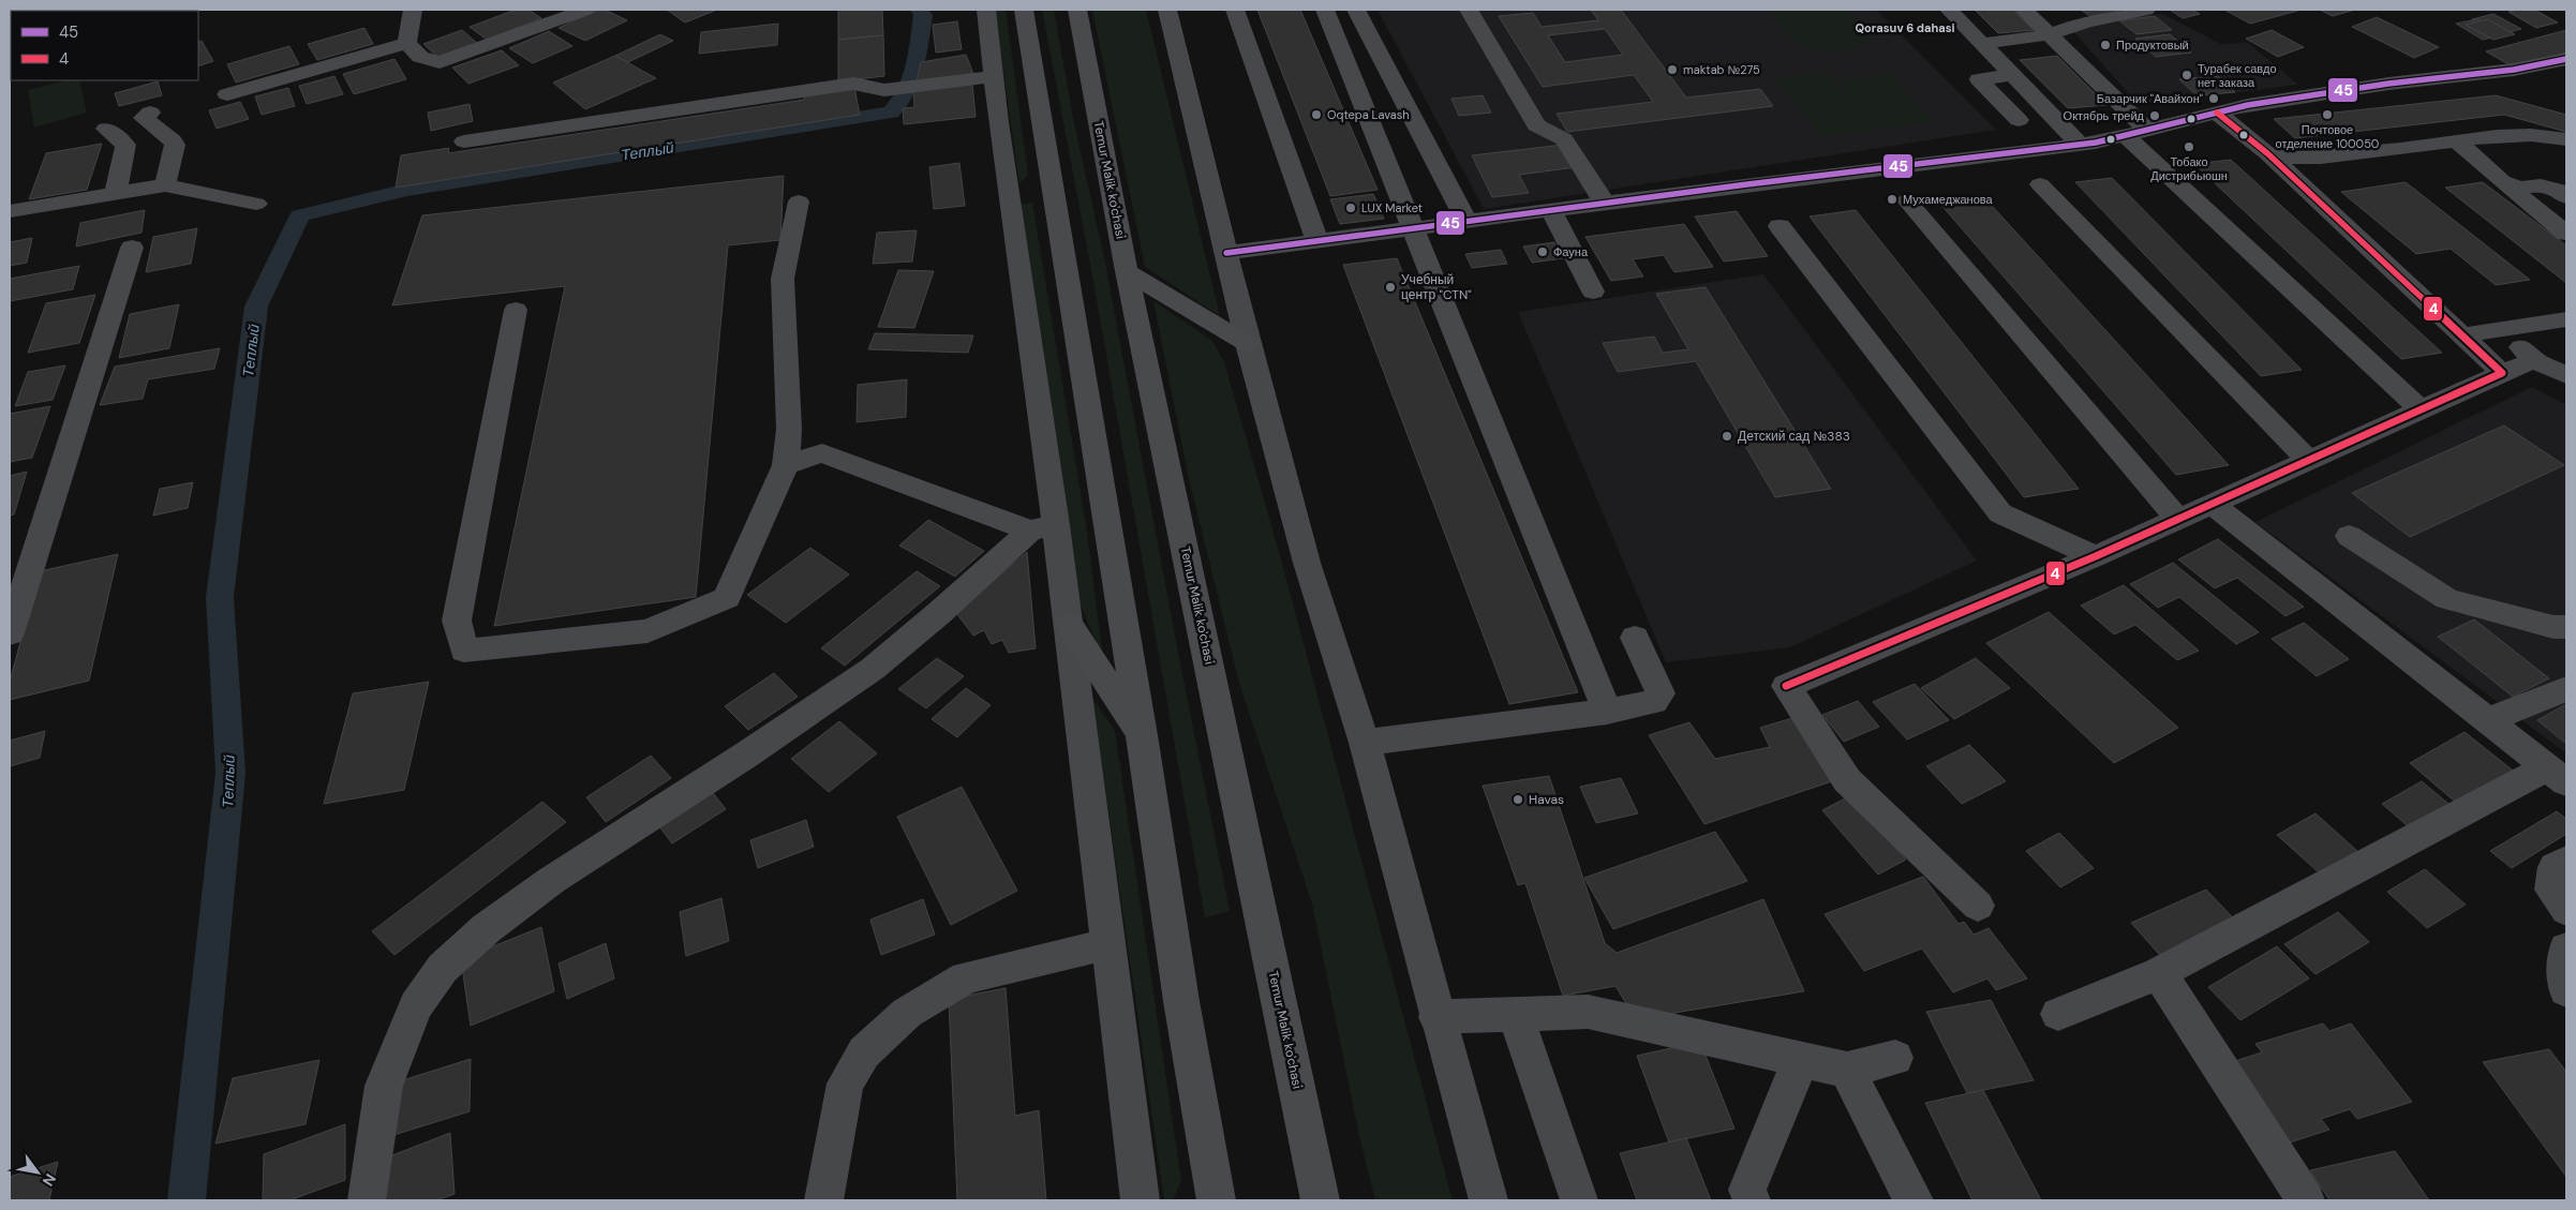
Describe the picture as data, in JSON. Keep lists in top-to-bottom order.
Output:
{
  "streets": {
    "highway": ["Temur Malik ko'chasi"]
  },
  "districts": ["Qorasuv 6 dahasi"],
  "water": ["Теплый"],
  "places": [
    "Продуктовый",
    "maktab №275",
    "Турабек савдо нет заказа",
    "Базарчик \"Авайхон\"",
    "Oqtepa Lavash",
    "Почтовое отделение 100050",
    "Октябрь трейд",
    "Тобако Дистрибьюшн",
    "Мухамеджанова",
    "LUX Market",
    "Фауна",
    "Учебный центр \"CTN\"",
    "Детский сад №383",
    "Havas"
  ],
  "lines": ["transit line 45", "transit line 4"],
  "legend": ["45", "4"],
  "north": "bottom right"
}
